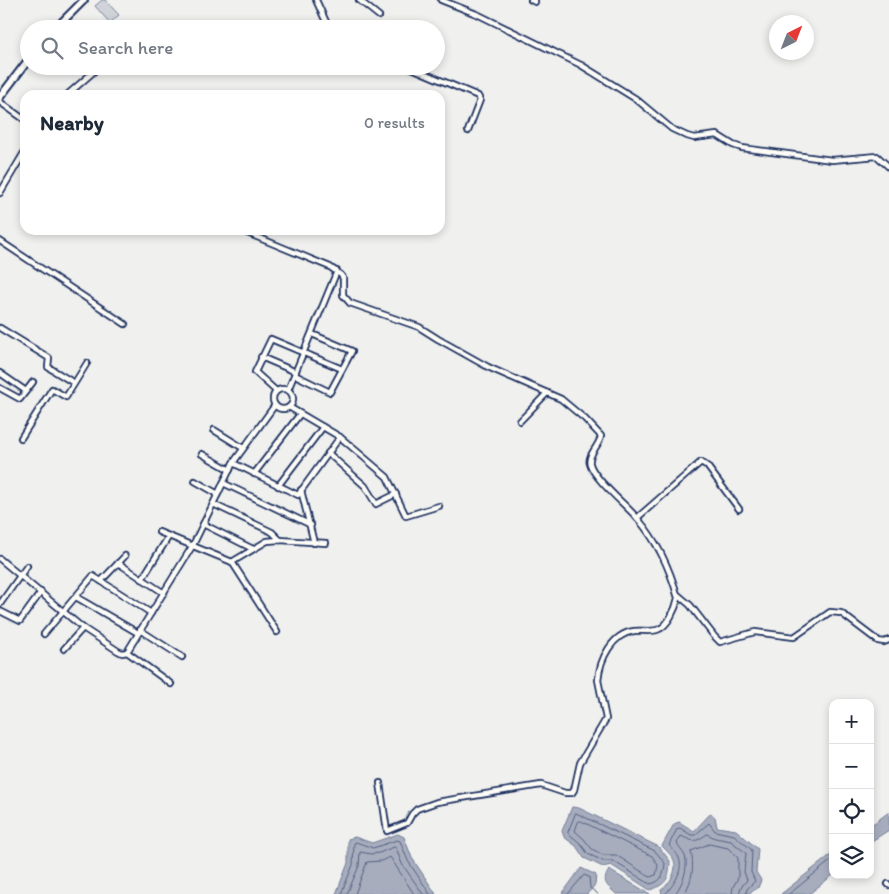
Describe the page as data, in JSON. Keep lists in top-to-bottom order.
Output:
{
  "north": "top right",
  "page": {
    "search": "Search here",
    "heading": ["Nearby", "0 results"],
    "map_buttons": ["+", "−"]
  }
}
